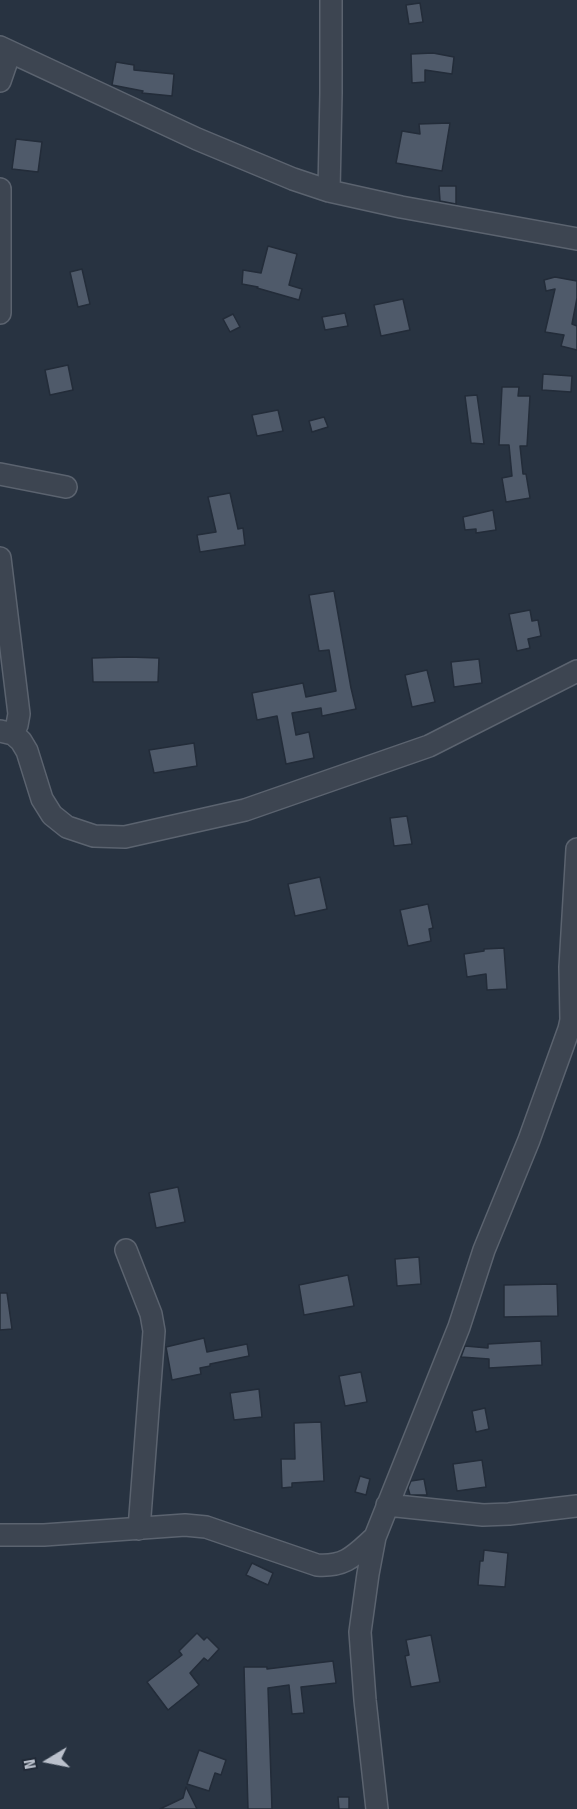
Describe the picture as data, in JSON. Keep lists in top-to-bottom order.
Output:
{
  "north": "left"
}
